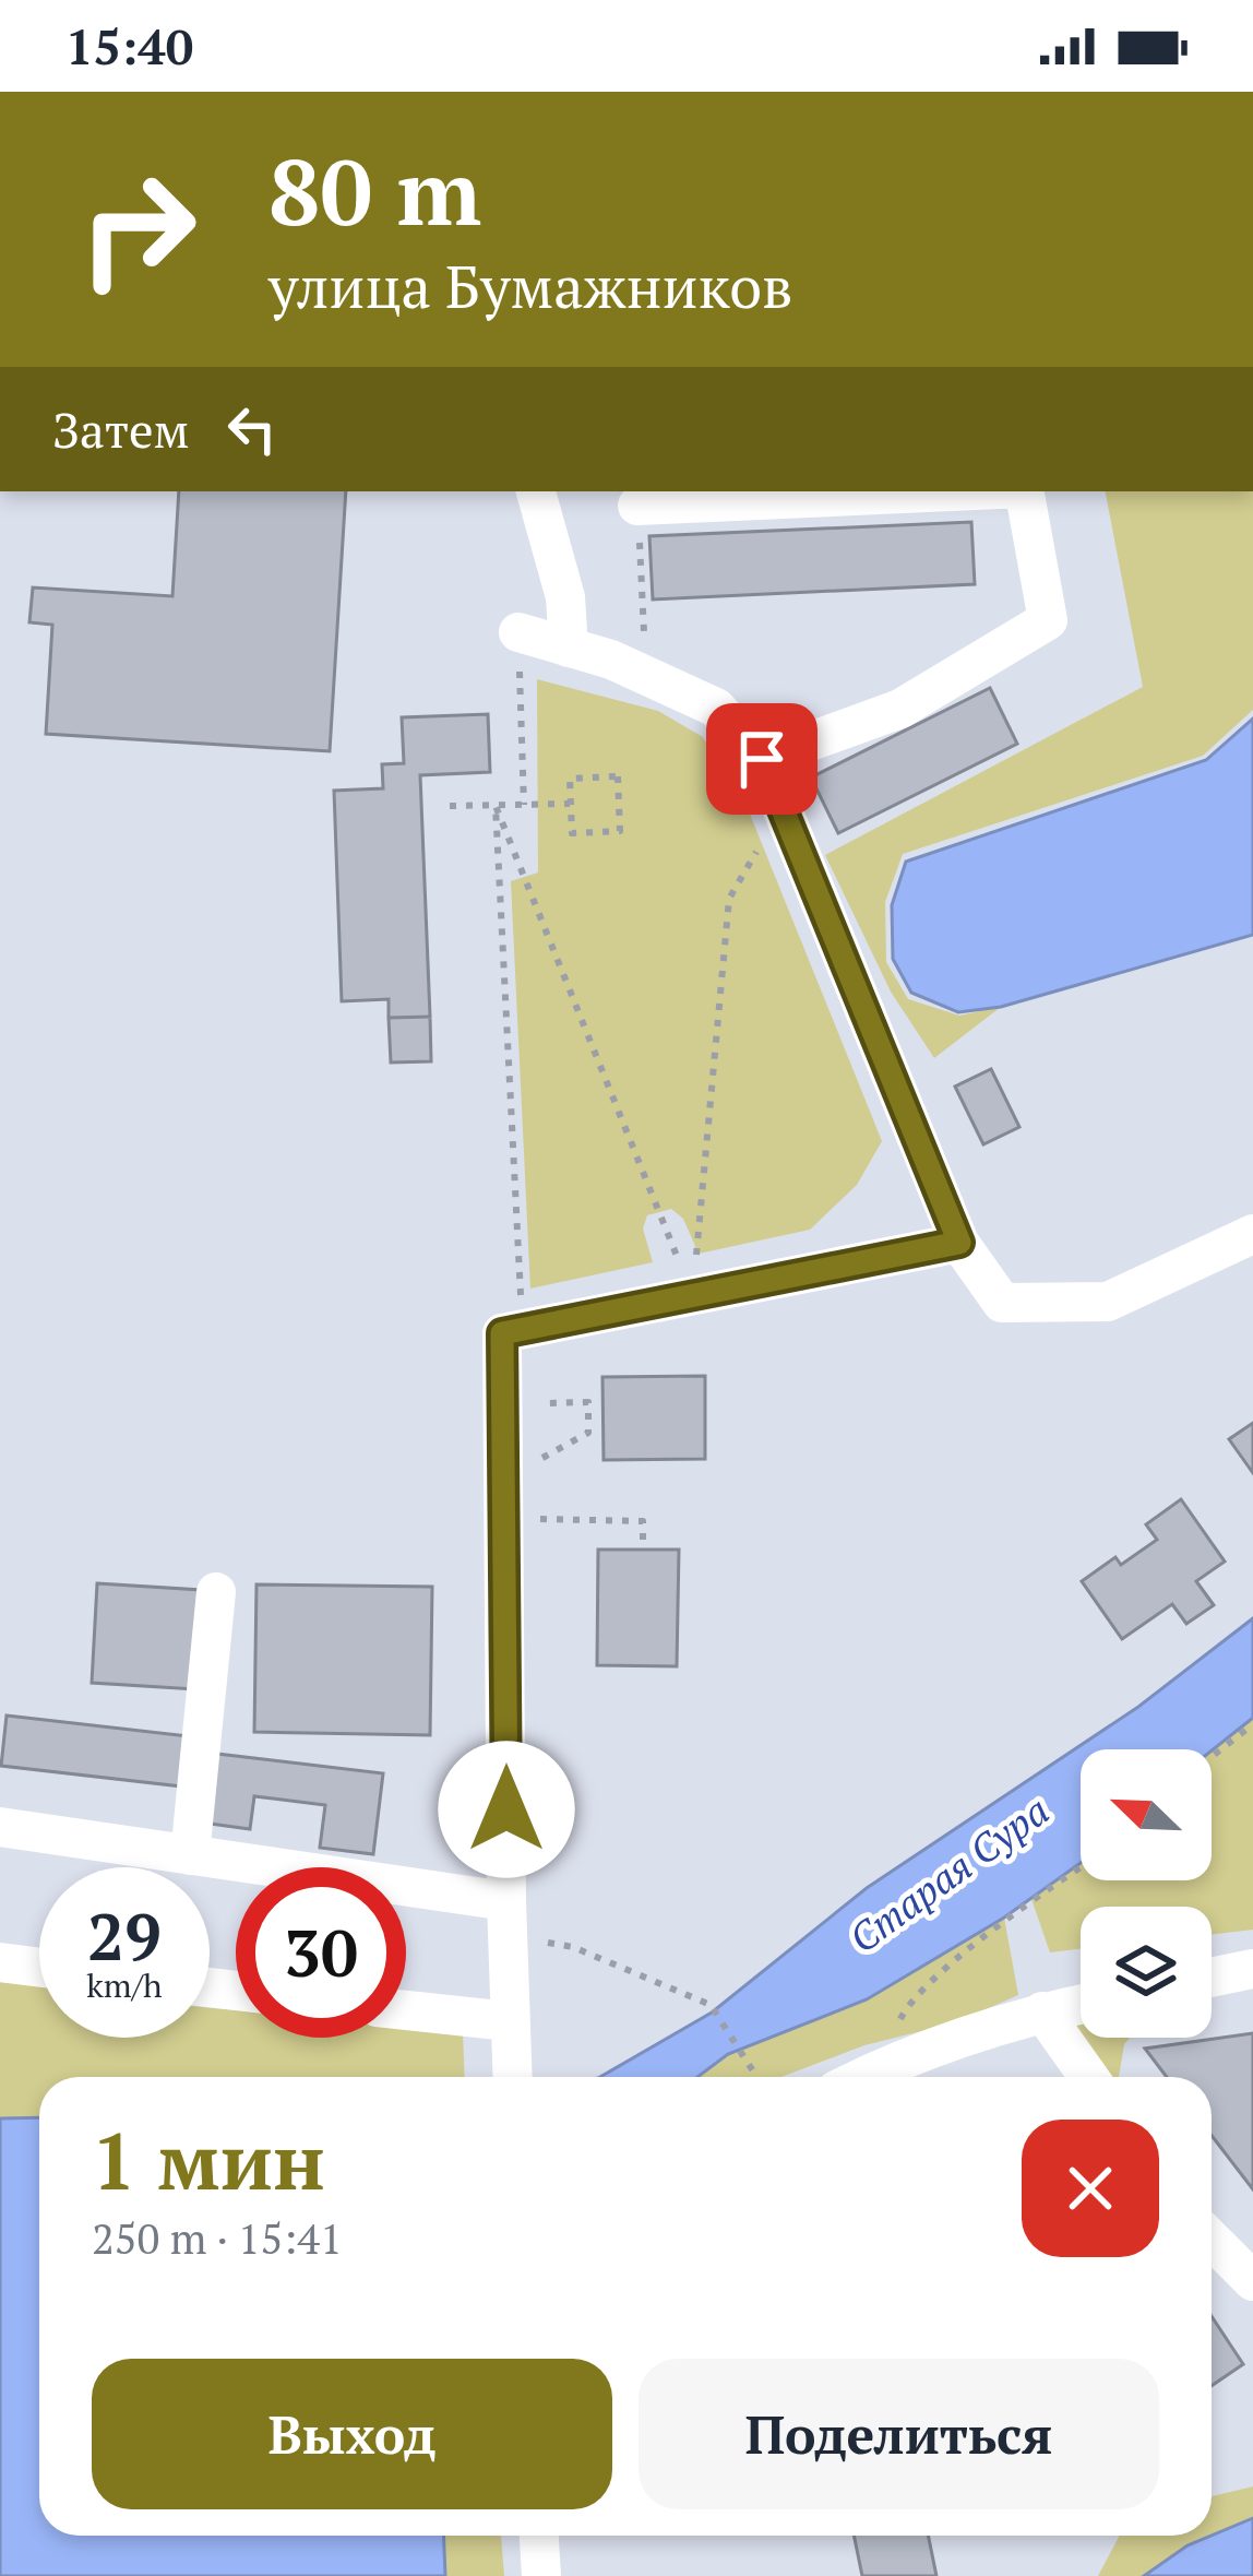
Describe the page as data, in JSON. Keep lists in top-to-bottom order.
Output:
{
  "water": ["Старая Сура"],
  "north": "top left",
  "page": {
    "status": "15:40",
    "turn": ["80 m", "улица Бумажников"],
    "then": "Затем",
    "speed": "29 km/h",
    "limit": "30",
    "heading": ["1 мин", "250 m · 15:41"],
    "buttons": ["Выход", "Поделиться"]
  }
}
